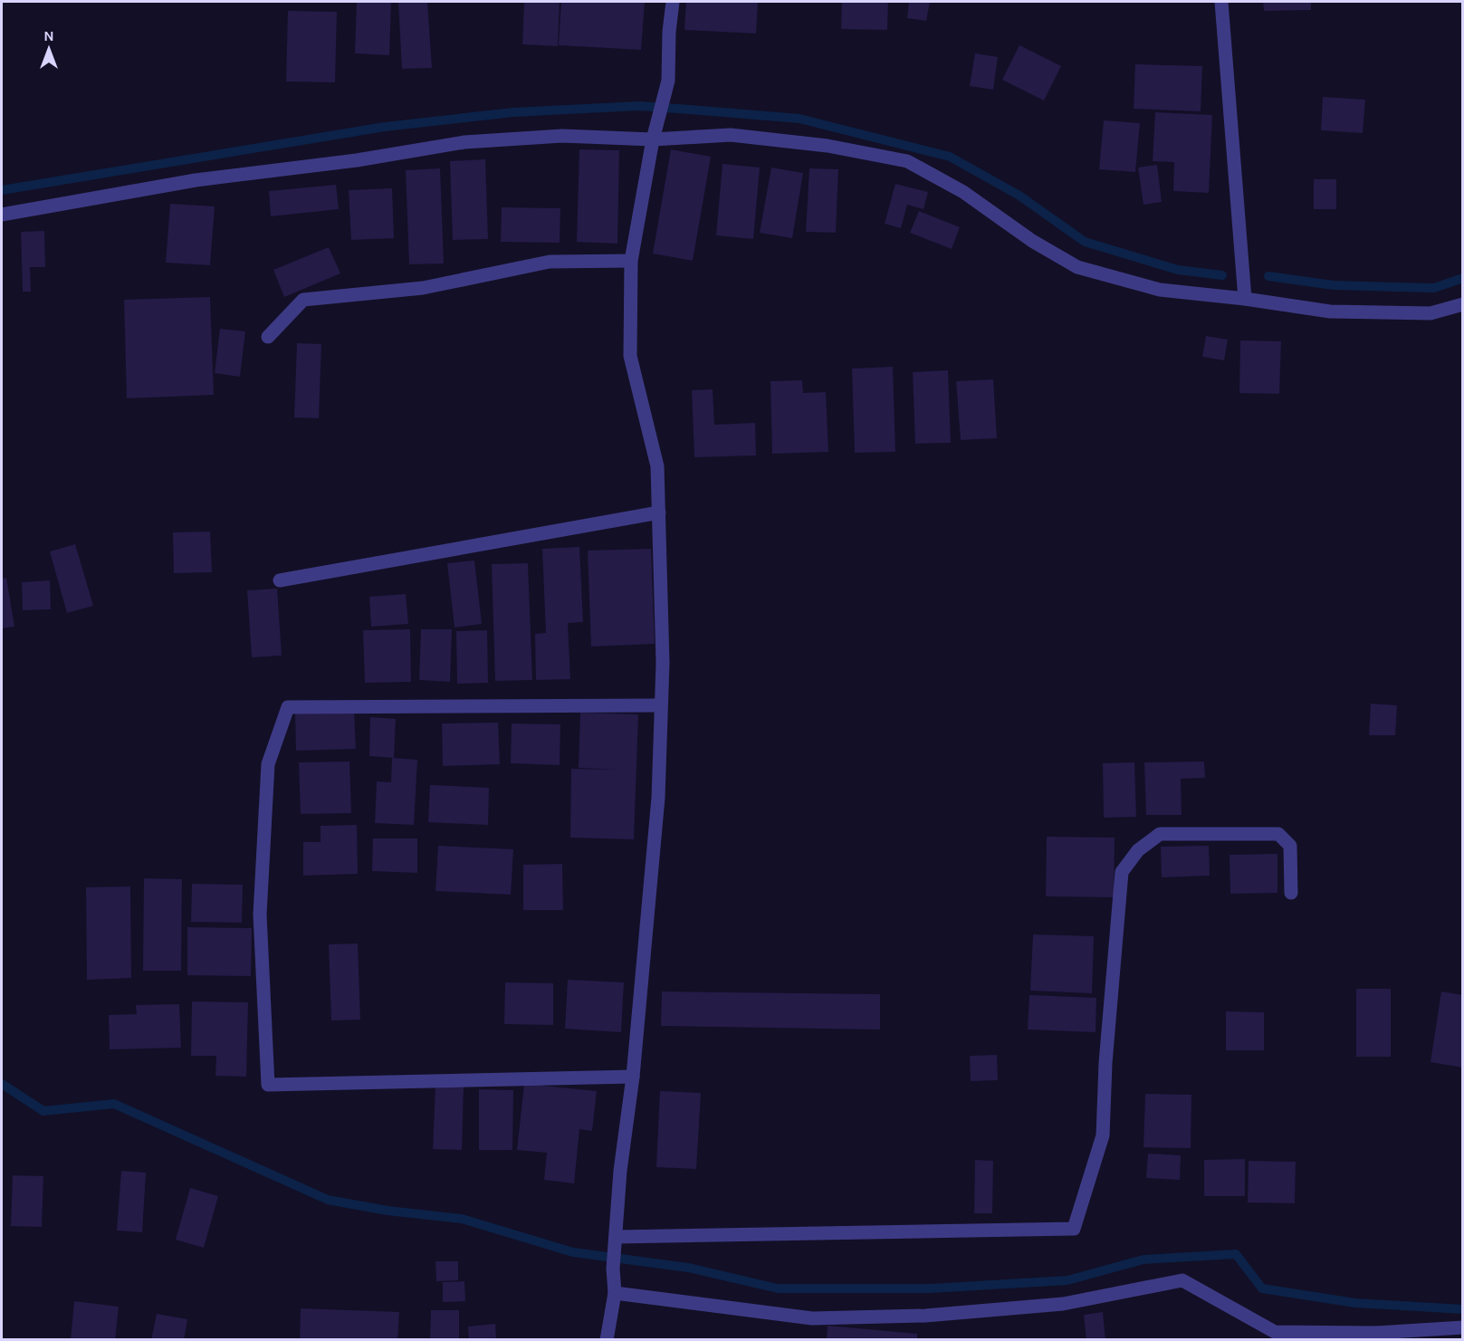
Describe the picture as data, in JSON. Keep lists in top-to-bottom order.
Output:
{
  "north": "top"
}
